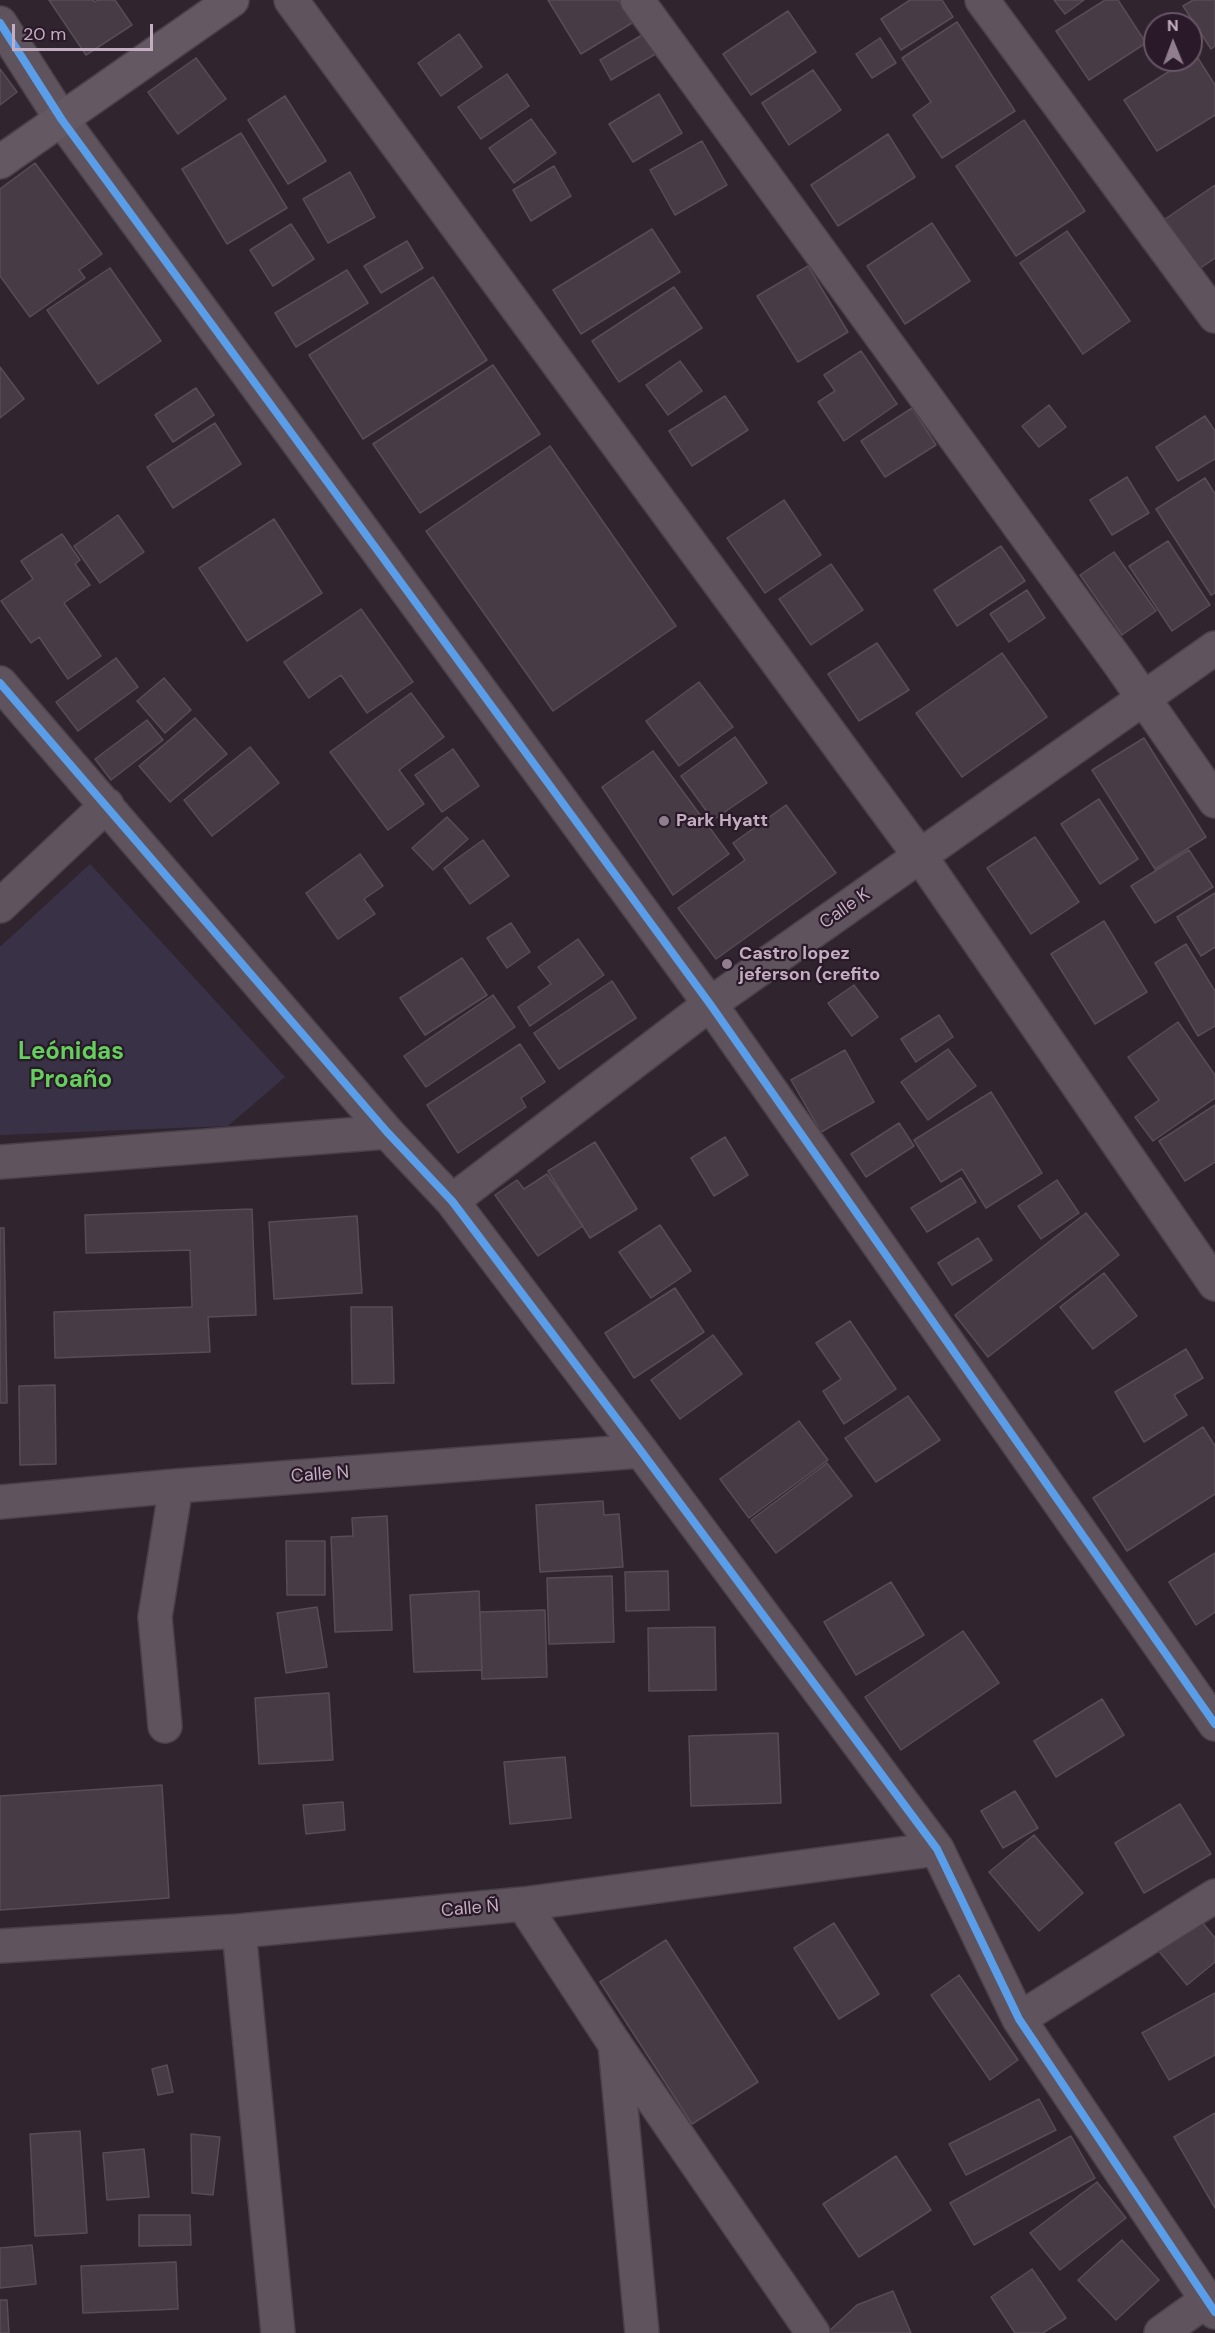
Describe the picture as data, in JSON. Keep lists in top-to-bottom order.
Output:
{
  "streets": {
    "street": ["Calle K", "Calle N", "Calle Ñ"]
  },
  "districts": ["Leónidas Proaño"],
  "places": ["Park Hyatt", "Castro lopez jeferson (crefito"],
  "scale_bar": "20 m",
  "north": "top"
}
